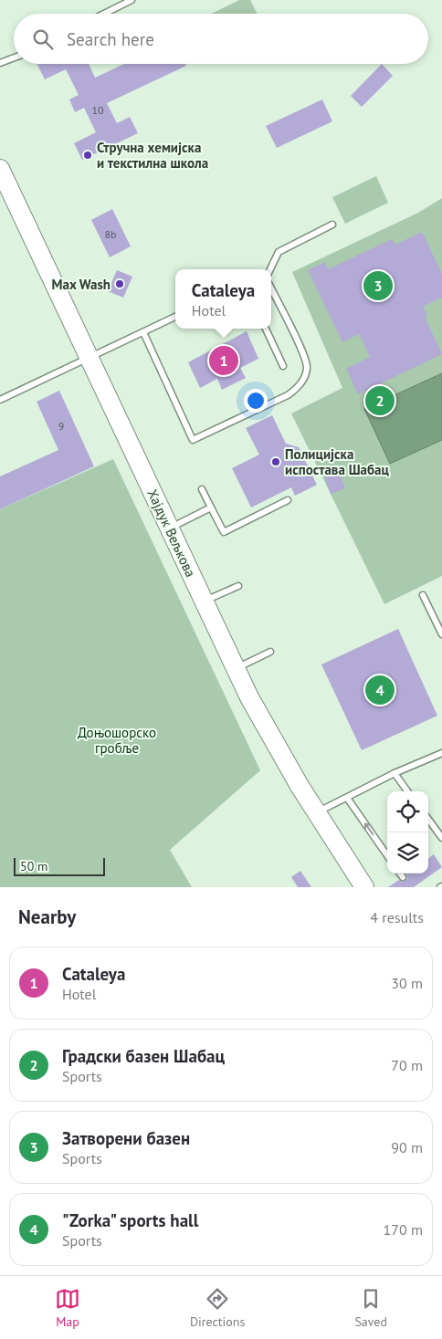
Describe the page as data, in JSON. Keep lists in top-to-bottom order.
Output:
{
  "streets": {
    "main road": ["Хајдук Вељкова"]
  },
  "parks": ["Доњошорско гробље"],
  "places": ["Стручна хемијска и текстилна школа", "Max Wash", "Полицијска испостава Шабац"],
  "house_numbers": ["10", "8b", "9"],
  "scale_bar": "50 m",
  "page": {
    "search": "Search here",
    "popup": ["Cataleya", "Hotel"],
    "pins": [
      "3",
      "1",
      "2",
      "4"
    ],
    "scale": "50 m",
    "heading": ["Nearby", "4 results"],
    "list": [
      {
        "mark": "1",
        "name": "Cataleya",
        "note": "Hotel",
        "value": "30 m"
      },
      {
        "mark": "2",
        "name": "Градски базен Шабац",
        "note": "Sports",
        "value": "70 m"
      },
      {
        "mark": "3",
        "name": "Затворени базен",
        "note": "Sports",
        "value": "90 m"
      },
      {
        "mark": "4",
        "name": "\"Zorka\" sports hall",
        "note": "Sports",
        "value": "170 m"
      }
    ],
    "nav": ["Map", "Directions", "Saved"]
  }
}
